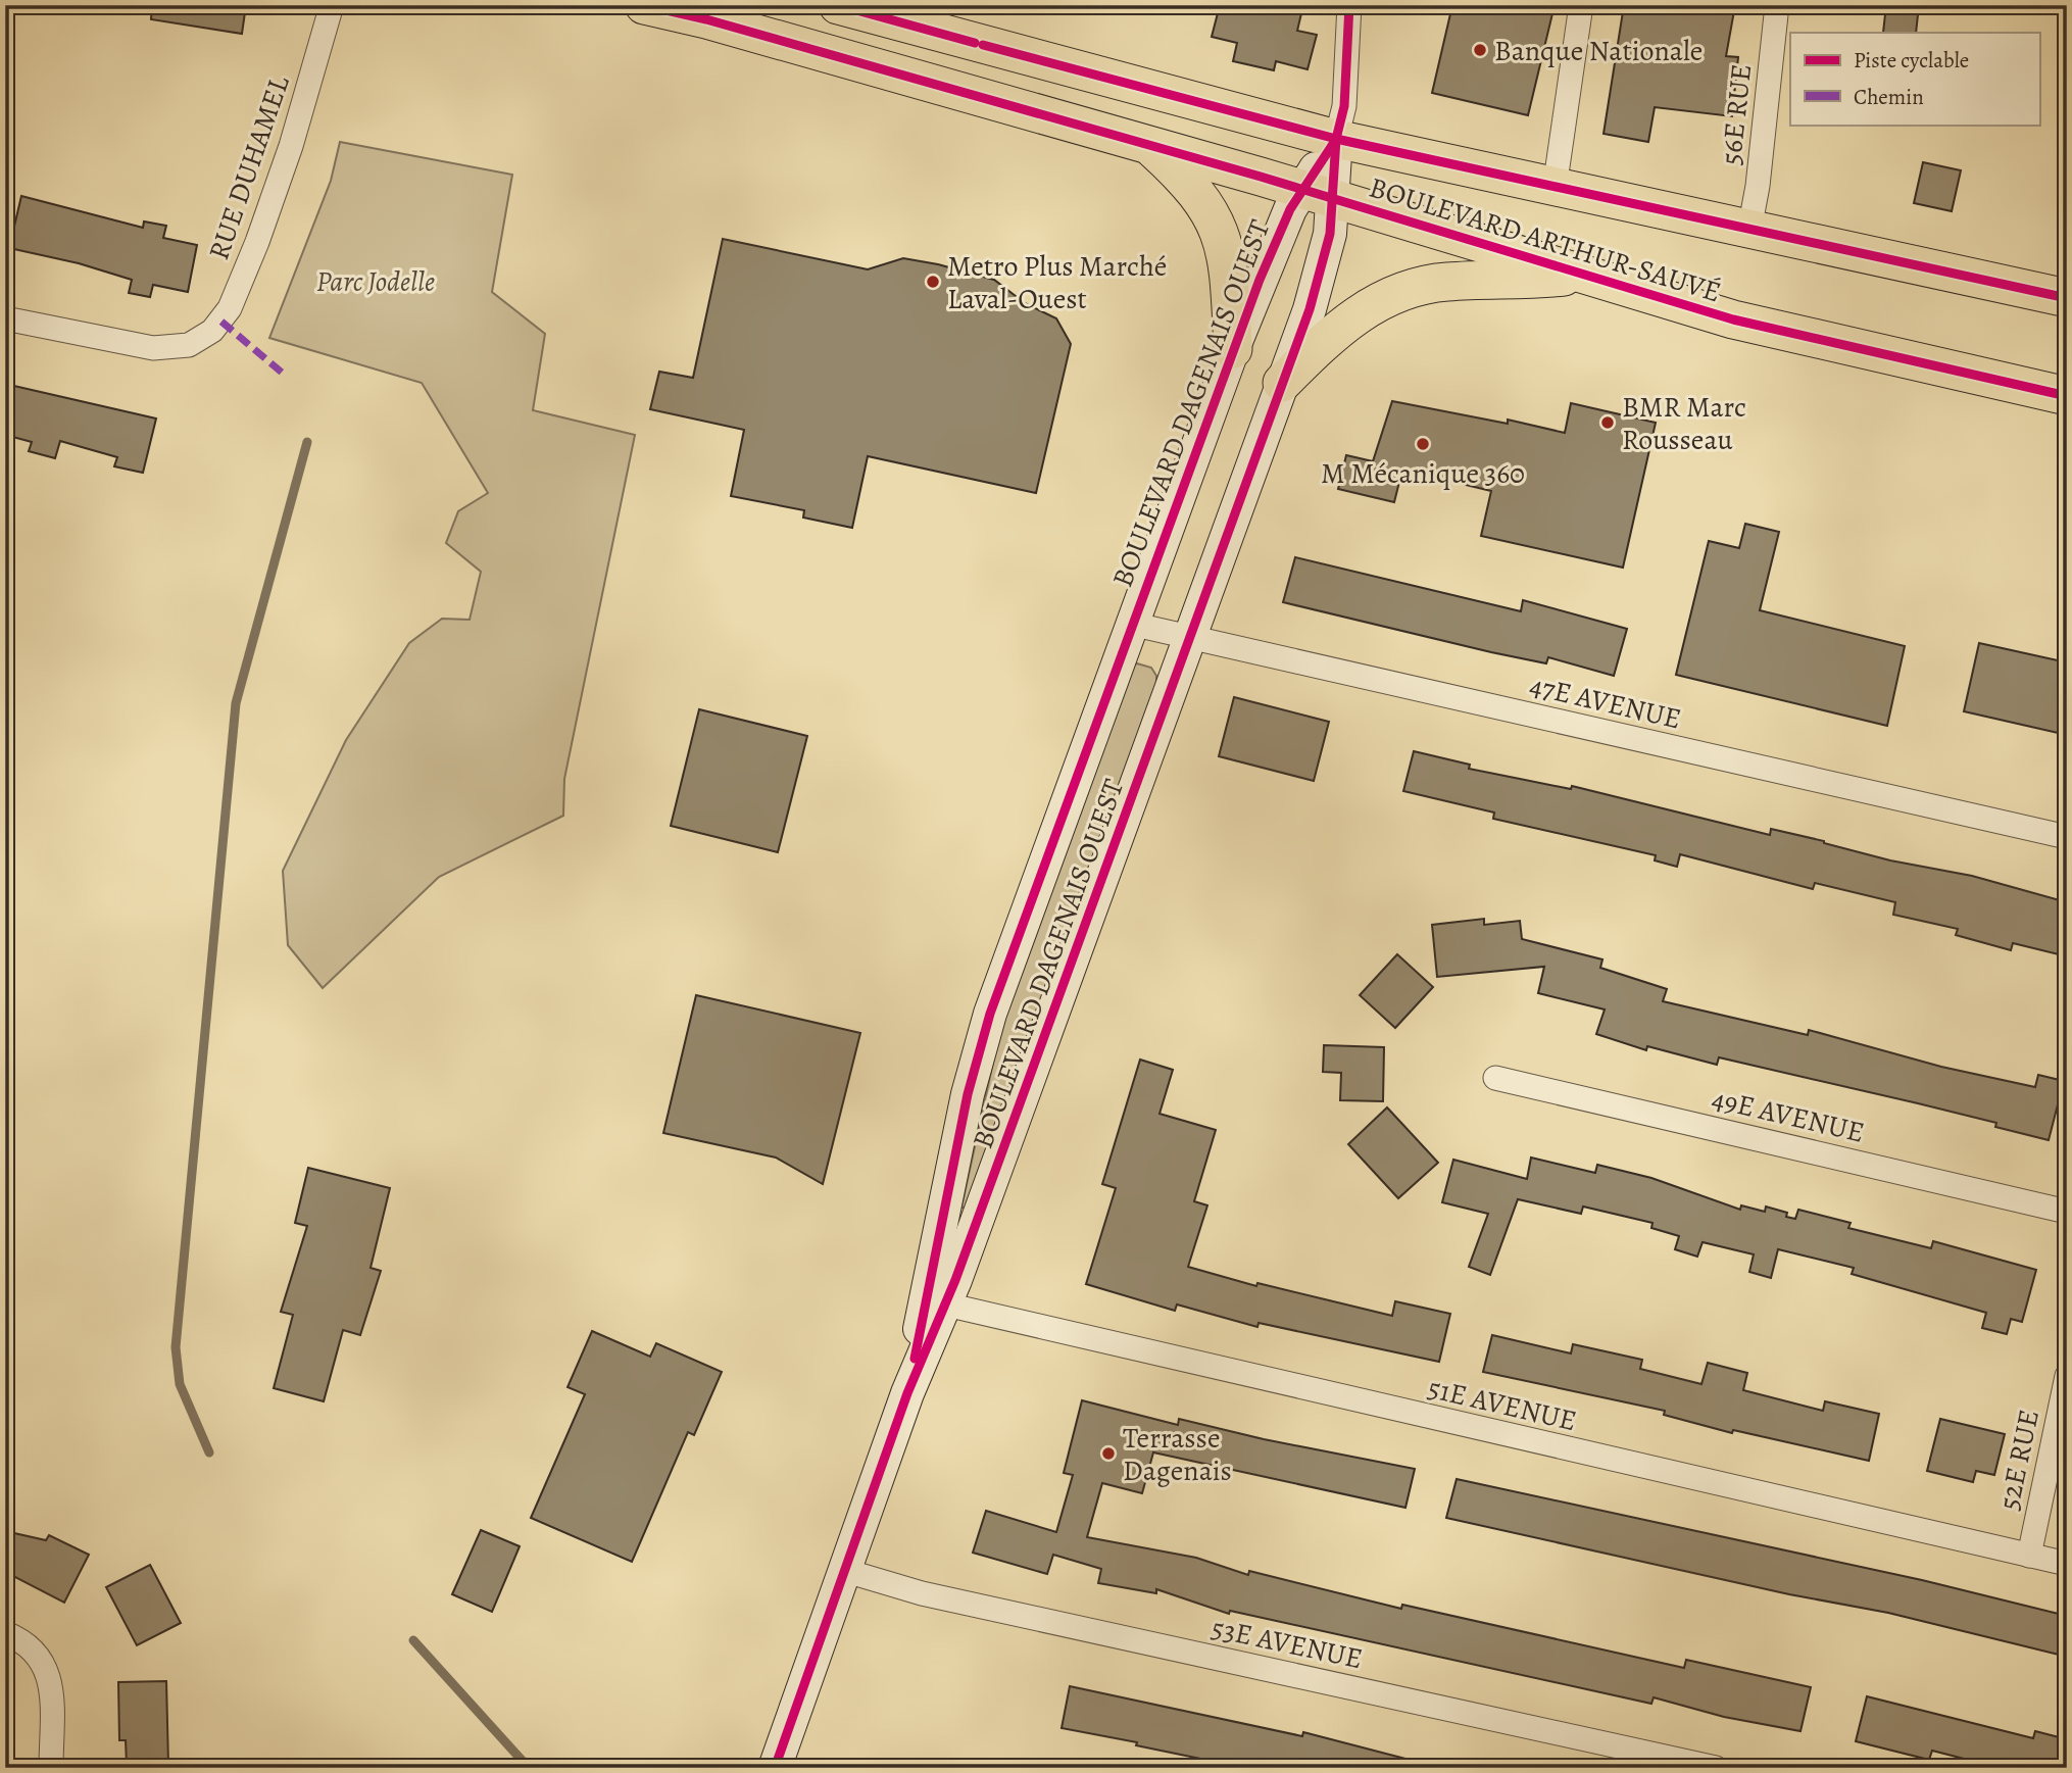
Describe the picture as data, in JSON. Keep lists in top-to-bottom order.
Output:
{
  "streets": {
    "main road": ["BOULEVARD ARTHUR-SAUVÉ", "BOULEVARD DAGENAIS OUEST"],
    "street": [
      "56E RUE",
      "RUE DUHAMEL",
      "47E AVENUE",
      "49E AVENUE",
      "51E AVENUE",
      "52E RUE",
      "53E AVENUE"
    ]
  },
  "crossings": [
    ["56E RUE", "BOULEVARD ARTHUR-SAUVÉ"],
    ["BOULEVARD ARTHUR-SAUVÉ", "BOULEVARD DAGENAIS OUEST"],
    ["BOULEVARD DAGENAIS OUEST", "47E AVENUE"],
    ["BOULEVARD DAGENAIS OUEST", "51E AVENUE"],
    ["BOULEVARD DAGENAIS OUEST", "53E AVENUE"],
    ["51E AVENUE", "52E RUE"]
  ],
  "parks": ["Parc Jodelle"],
  "places": [
    "Banque Nationale",
    "Metro Plus Marché Laval-Ouest",
    "BMR Marc Rousseau",
    "M Mécanique 360",
    "Terrasse Dagenais"
  ],
  "legend": ["Piste cyclable", "Chemin"]
}
